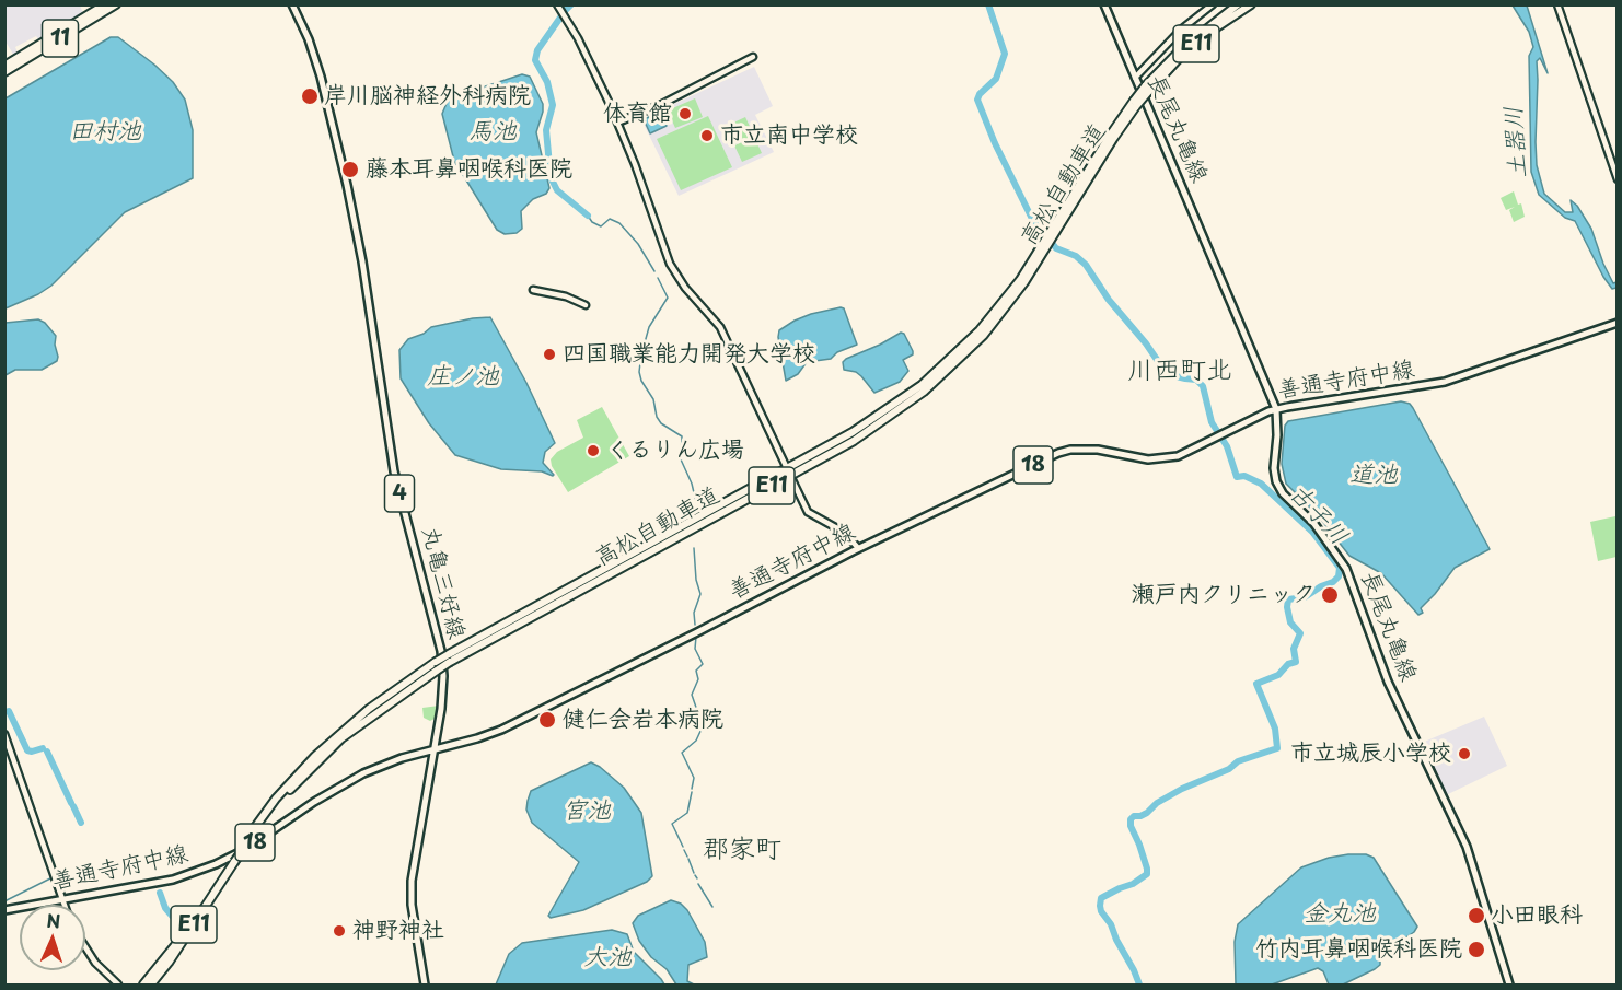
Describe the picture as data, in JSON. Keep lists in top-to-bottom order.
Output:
{
  "streets": {
    "highway": ["11", "E11", "高松自動車道"],
    "main road": [
      "長尾丸亀線",
      "善通寺府中線",
      "18",
      "4",
      "丸亀三好線"
    ]
  },
  "crossings": [
    ["長尾丸亀線", "善通寺府中線"],
    ["善通寺府中線", "丸亀三好線"]
  ],
  "districts": ["川西町北", "郡家町"],
  "water": [
    "田村池",
    "馬池",
    "土器川",
    "庄ノ池",
    "道池",
    "古子川",
    "宮池",
    "金丸池",
    "大池"
  ],
  "places": [
    "岸川脳神経外科病院",
    "体育館",
    "市立南中学校",
    "藤本耳鼻咽喉科医院",
    "四国職業能力開発大学校",
    "くるりん広場",
    "瀬戸内クリニック",
    "健仁会岩本病院",
    "市立城辰小学校",
    "小田眼科",
    "神野神社",
    "竹内耳鼻咽喉科医院"
  ],
  "north": "top"
}
